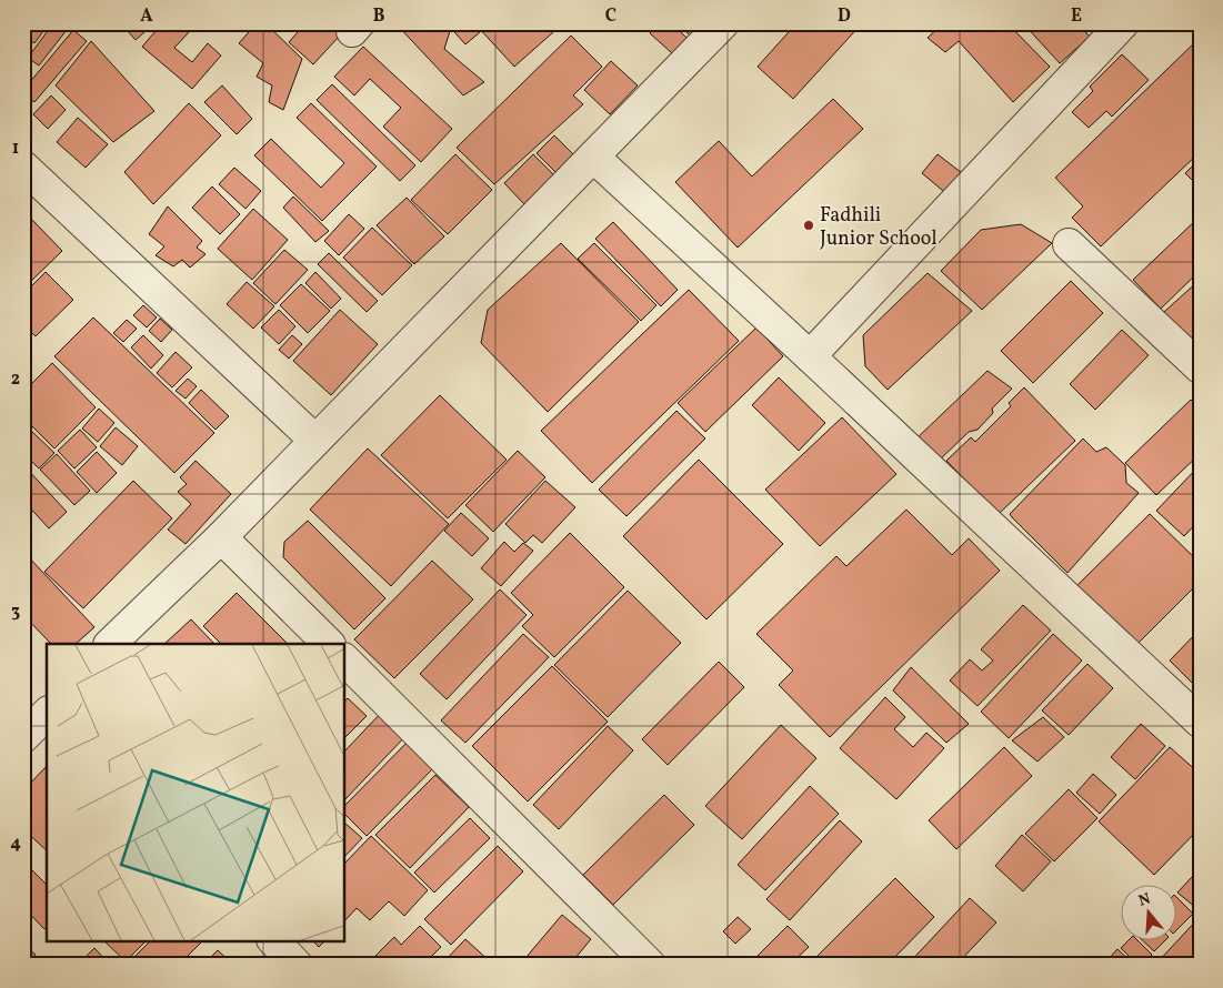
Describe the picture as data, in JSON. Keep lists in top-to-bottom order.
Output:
{
  "places": ["Fadhili Junior School"],
  "north": "top",
  "grid": {
    "columns": [
      "A",
      "B",
      "C",
      "D",
      "E"
    ],
    "rows": [
      "1",
      "2",
      "3",
      "4"
    ]
  }
}
